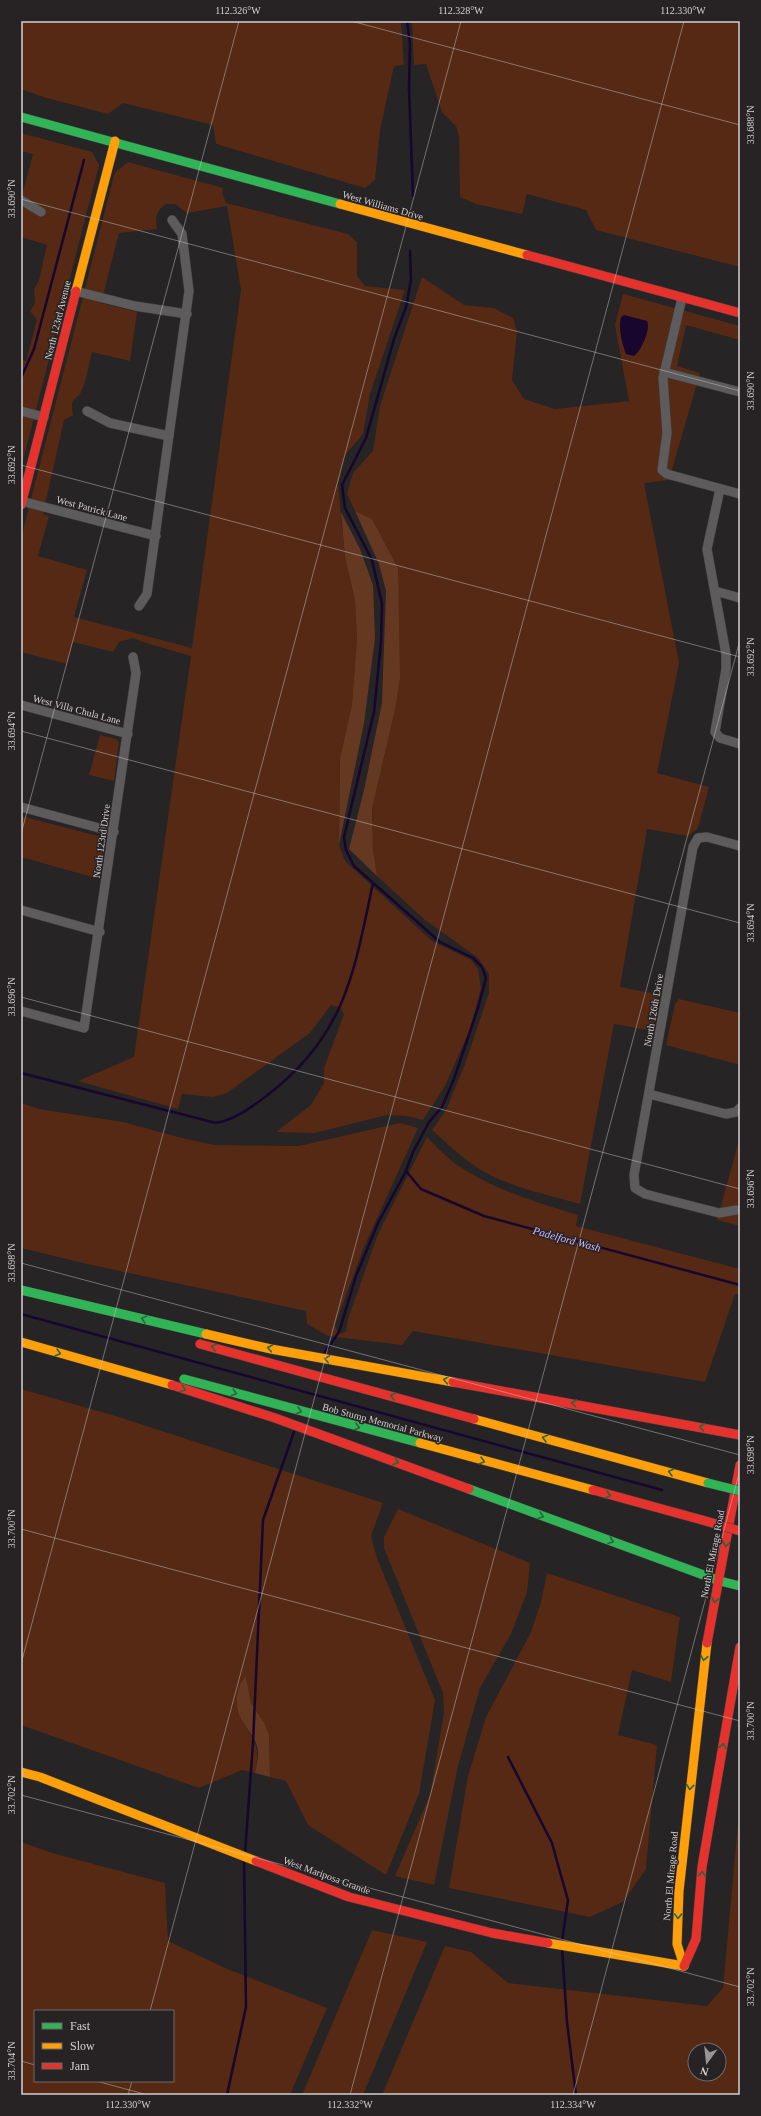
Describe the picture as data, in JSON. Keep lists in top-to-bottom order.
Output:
{
  "streets": {
    "main road": [
      "West Williams Drive",
      "North 123rd Avenue",
      "Bob Stump Memorial Parkway",
      "North El Mirage Road",
      "West Mariposa Grande"
    ],
    "street": [
      "West Patrick Lane",
      "West Villa Chula Lane",
      "North 123rd Drive",
      "North 126th Drive"
    ]
  },
  "crossings": [
    ["West Williams Drive", "North 123rd Avenue"],
    ["North 123rd Avenue", "West Patrick Lane"],
    ["West Villa Chula Lane", "North 123rd Drive"],
    ["North El Mirage Road", "West Mariposa Grande"]
  ],
  "water": ["Padelford Wash"],
  "legend": ["Fast", "Slow", "Jam"],
  "north": "bottom",
  "coordinates": [
    "112.326°W",
    "112.328°W",
    "112.330°W",
    "33.688°N",
    "33.690°N",
    "33.692°N",
    "33.694°N",
    "33.696°N",
    "33.698°N",
    "33.700°N",
    "33.702°N",
    "33.704°N",
    "112.332°W",
    "112.334°W"
  ]
}
